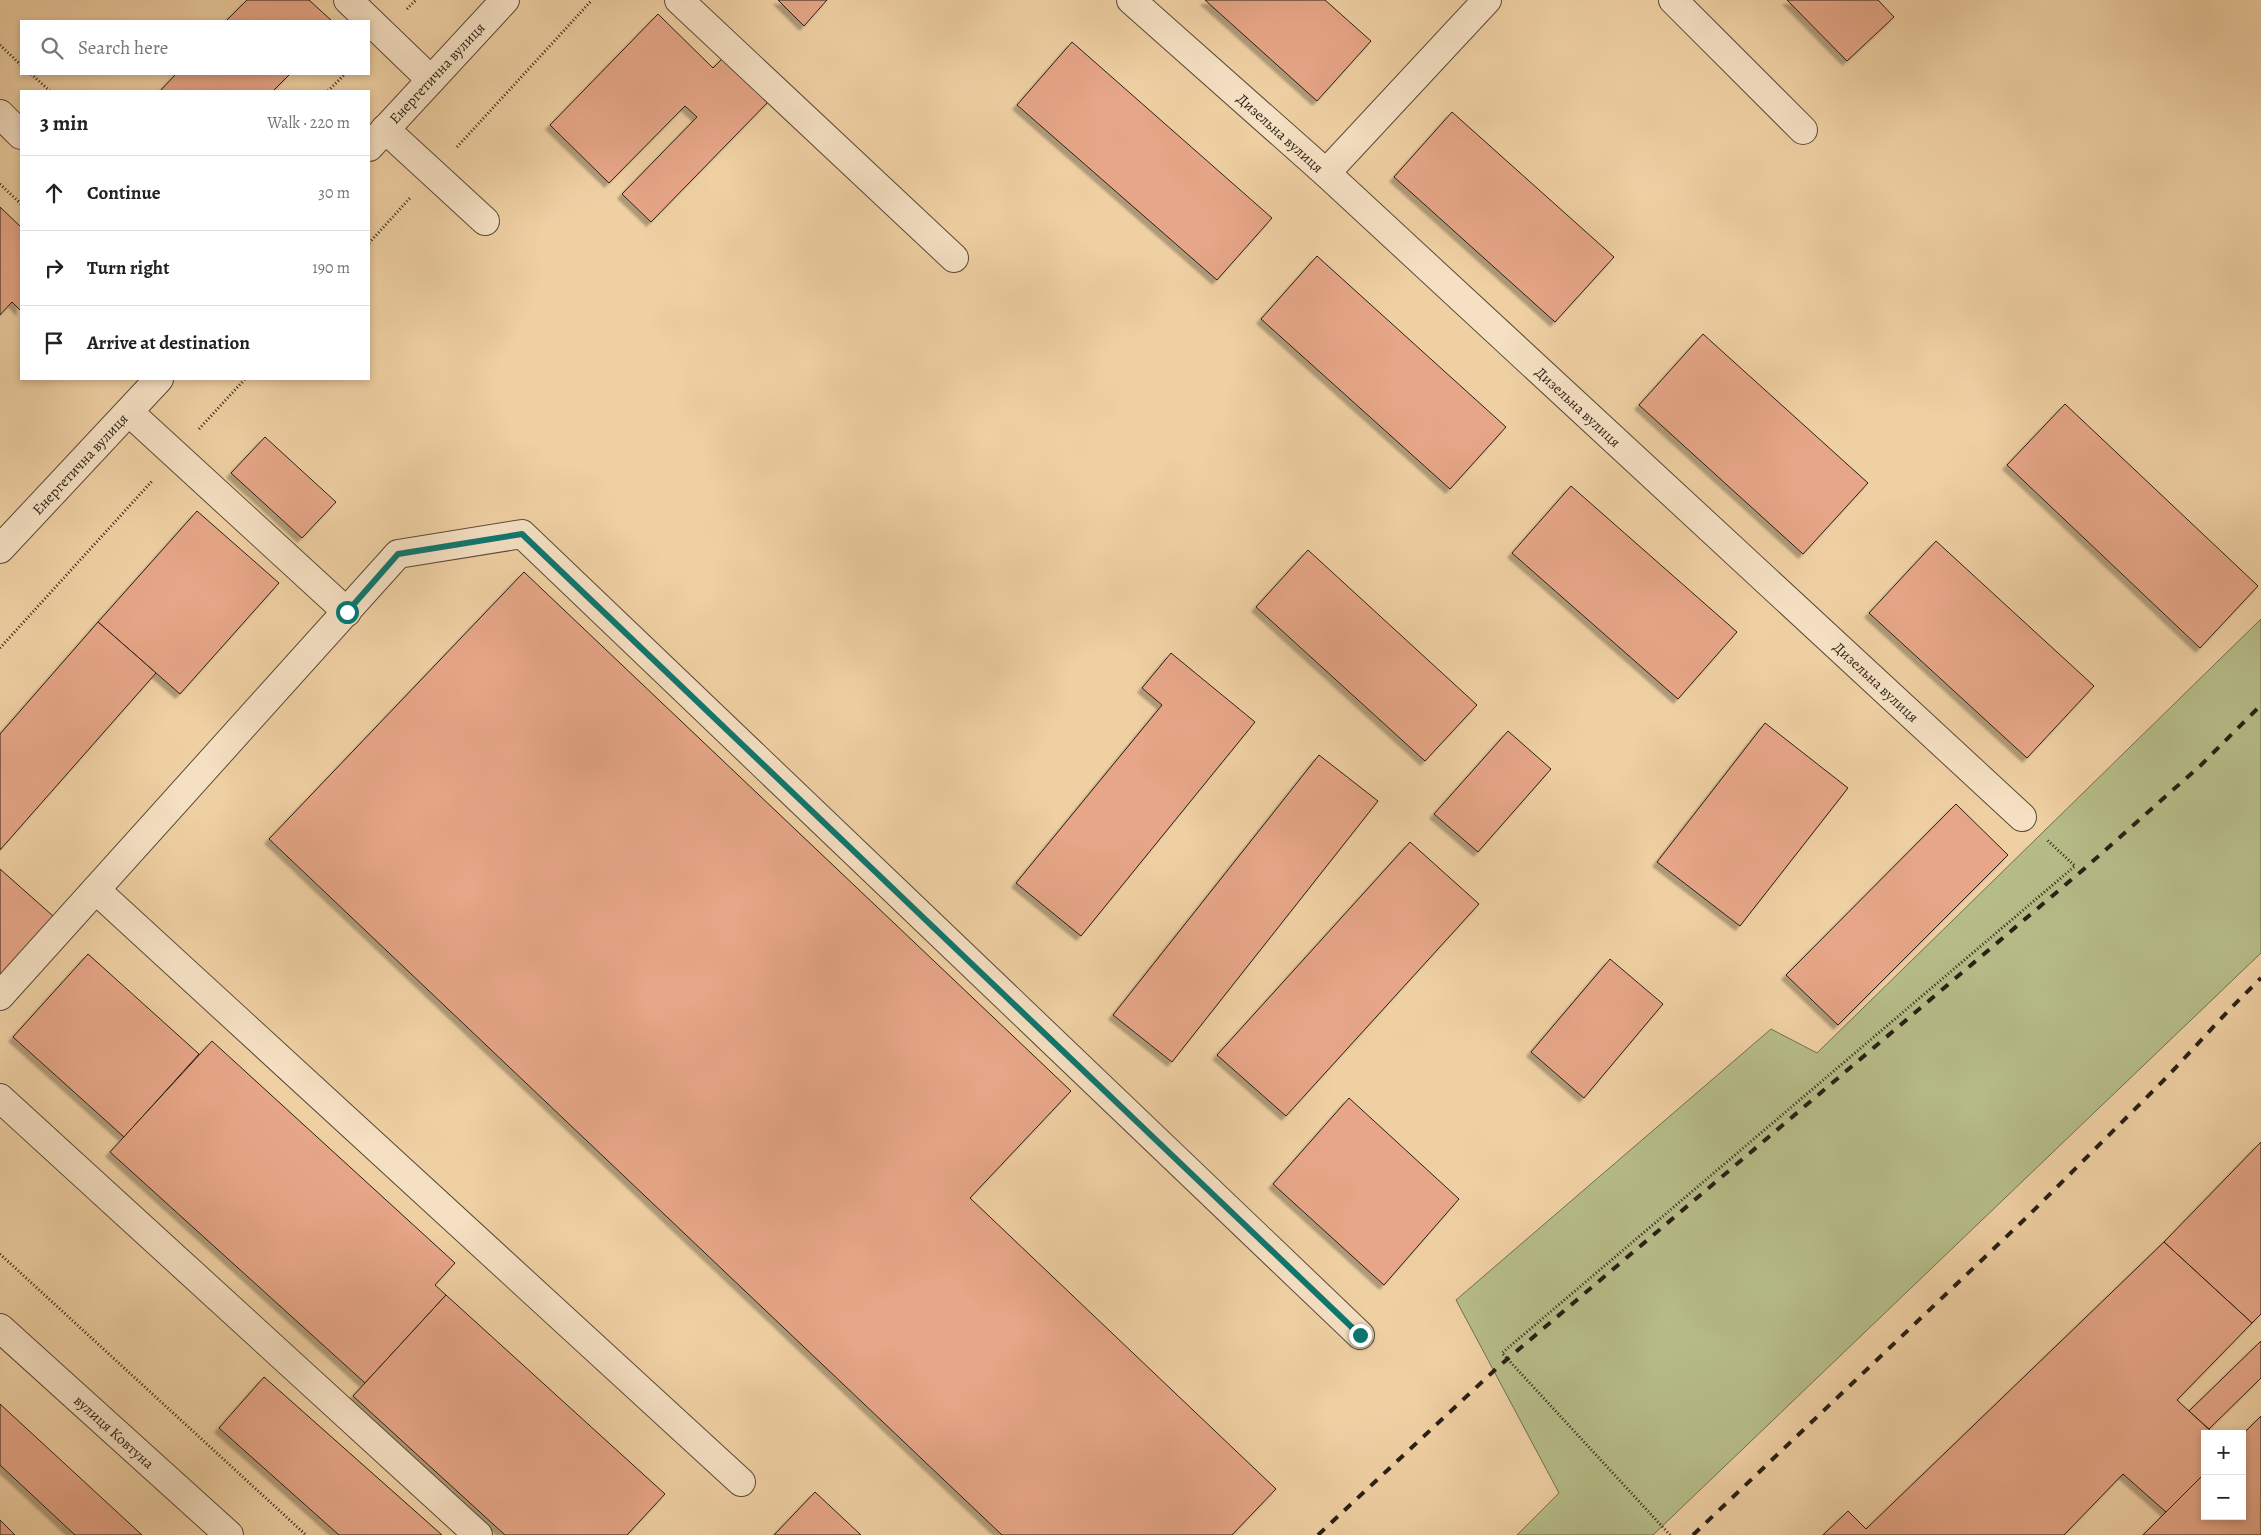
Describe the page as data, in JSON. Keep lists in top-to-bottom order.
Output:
{
  "streets": {
    "street": ["Енергетична вулиця", "Дизельна вулиця", "вулиця Ковтуна"]
  },
  "page": {
    "search": "Search here",
    "heading": ["3 min", "Walk · 220 m"],
    "list": [
      ["Continue", "30 m"],
      ["Turn right", "190 m"],
      "Arrive at destination"
    ],
    "map_buttons": ["+", "−"]
  }
}
